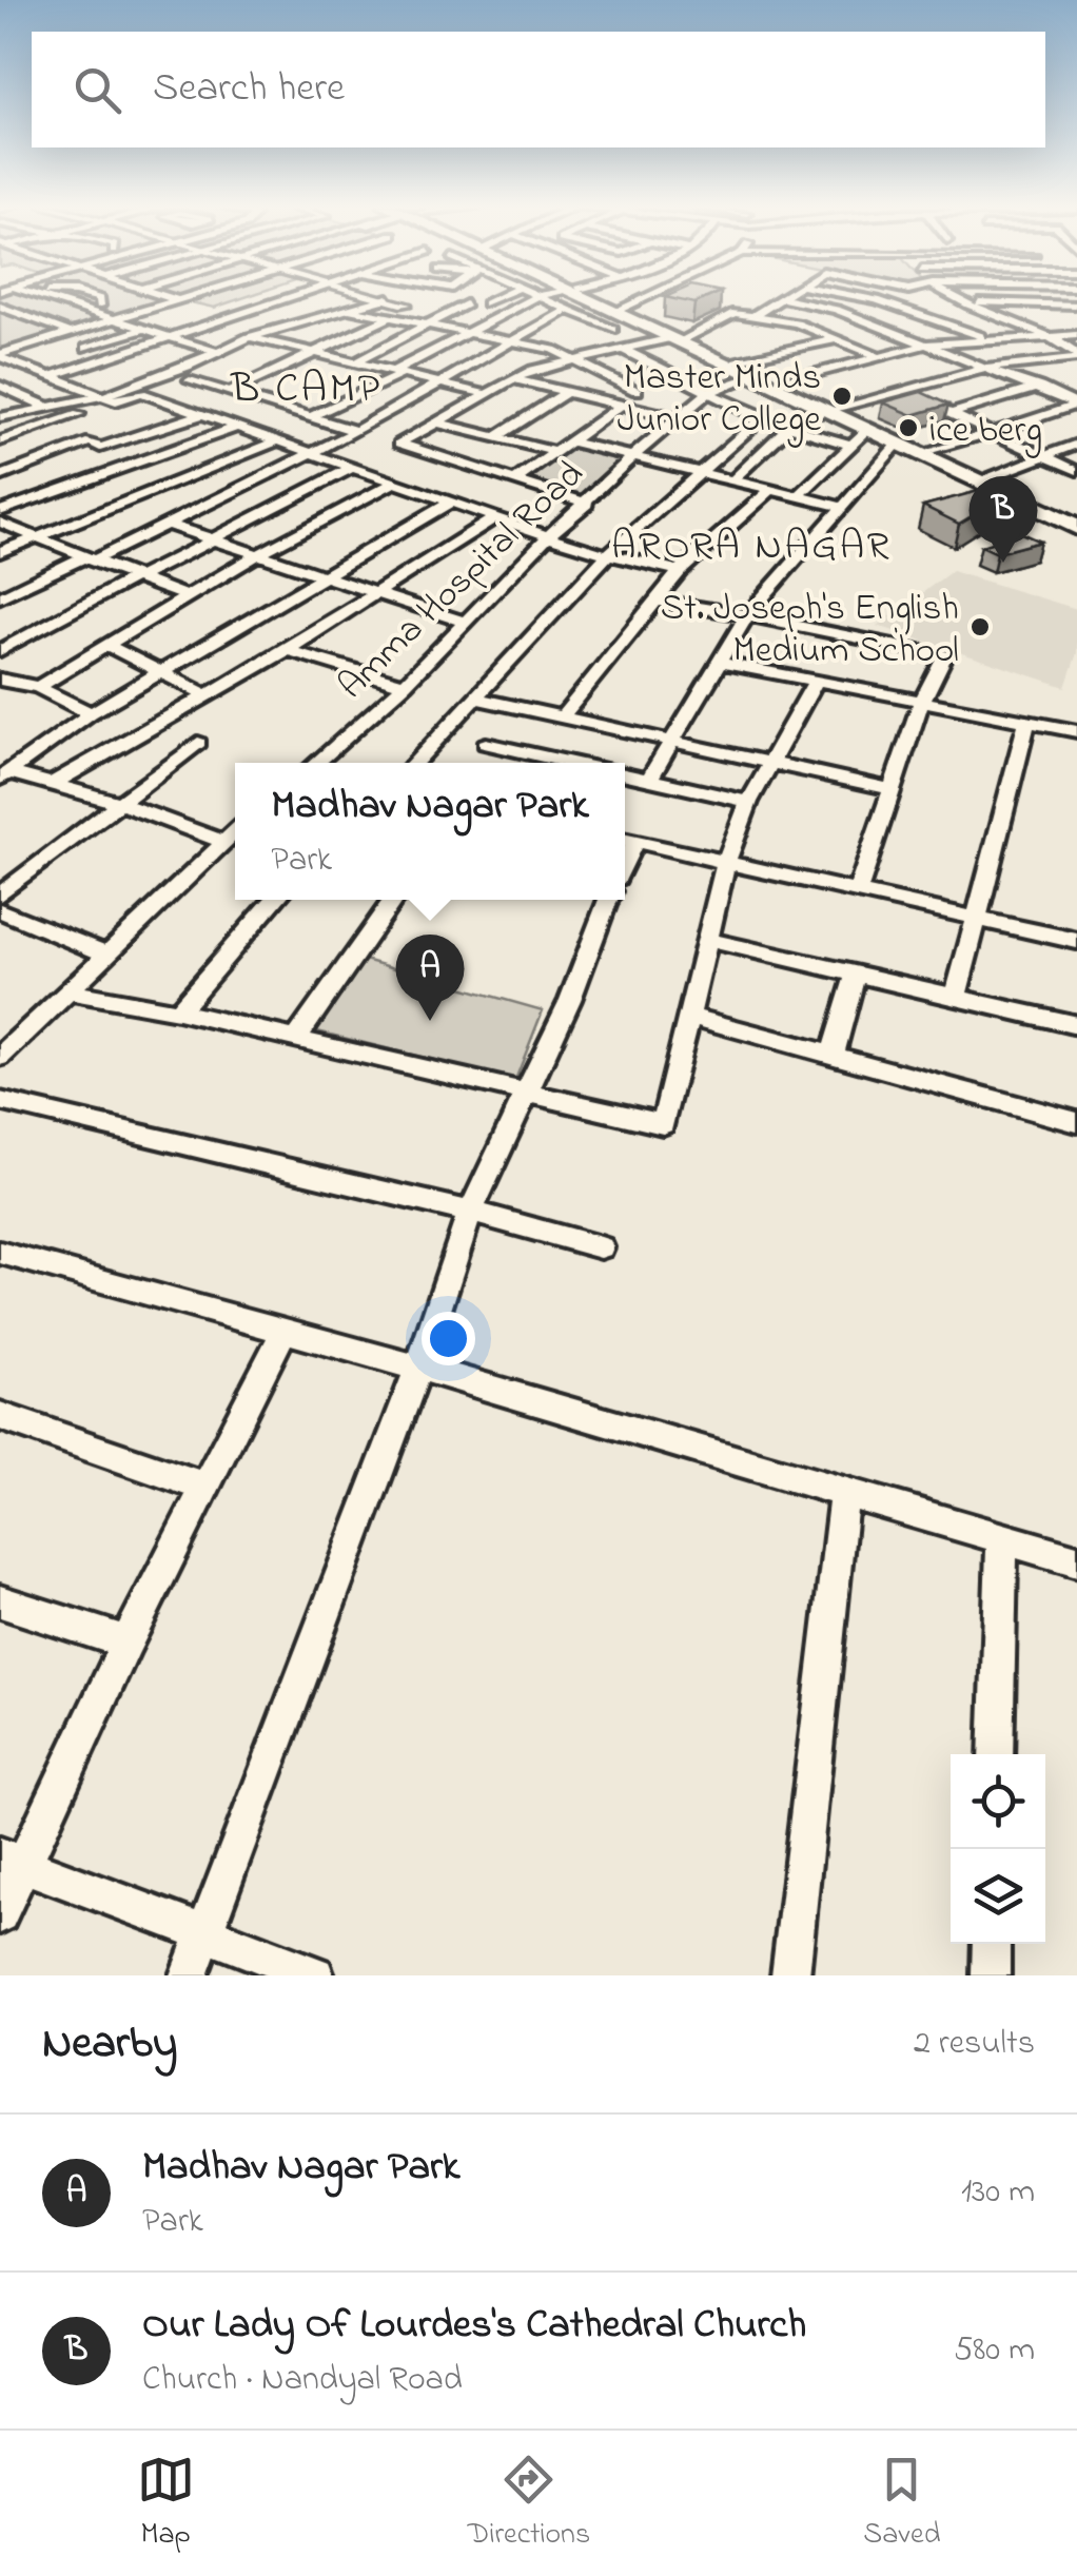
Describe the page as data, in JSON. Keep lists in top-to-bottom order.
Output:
{
  "streets": {
    "street": ["Amma Hospital Road"]
  },
  "districts": ["B CAMP", "ARORA NAGAR"],
  "places": ["Master Minds Junior College", "ice berg", "St. Joseph's English Medium School"],
  "page": {
    "search": "Search here",
    "pins": ["B", "A"],
    "popup": ["Madhav Nagar Park", "Park"],
    "heading": ["Nearby", "2 results"],
    "list": [
      {
        "mark": "A",
        "name": "Madhav Nagar Park",
        "note": "Park",
        "value": "130 m"
      },
      {
        "mark": "B",
        "name": "Our Lady Of Lourdes's Cathedral Church",
        "note": "Church · Nandyal Road",
        "value": "580 m"
      }
    ],
    "nav": ["Map", "Directions", "Saved"]
  }
}
